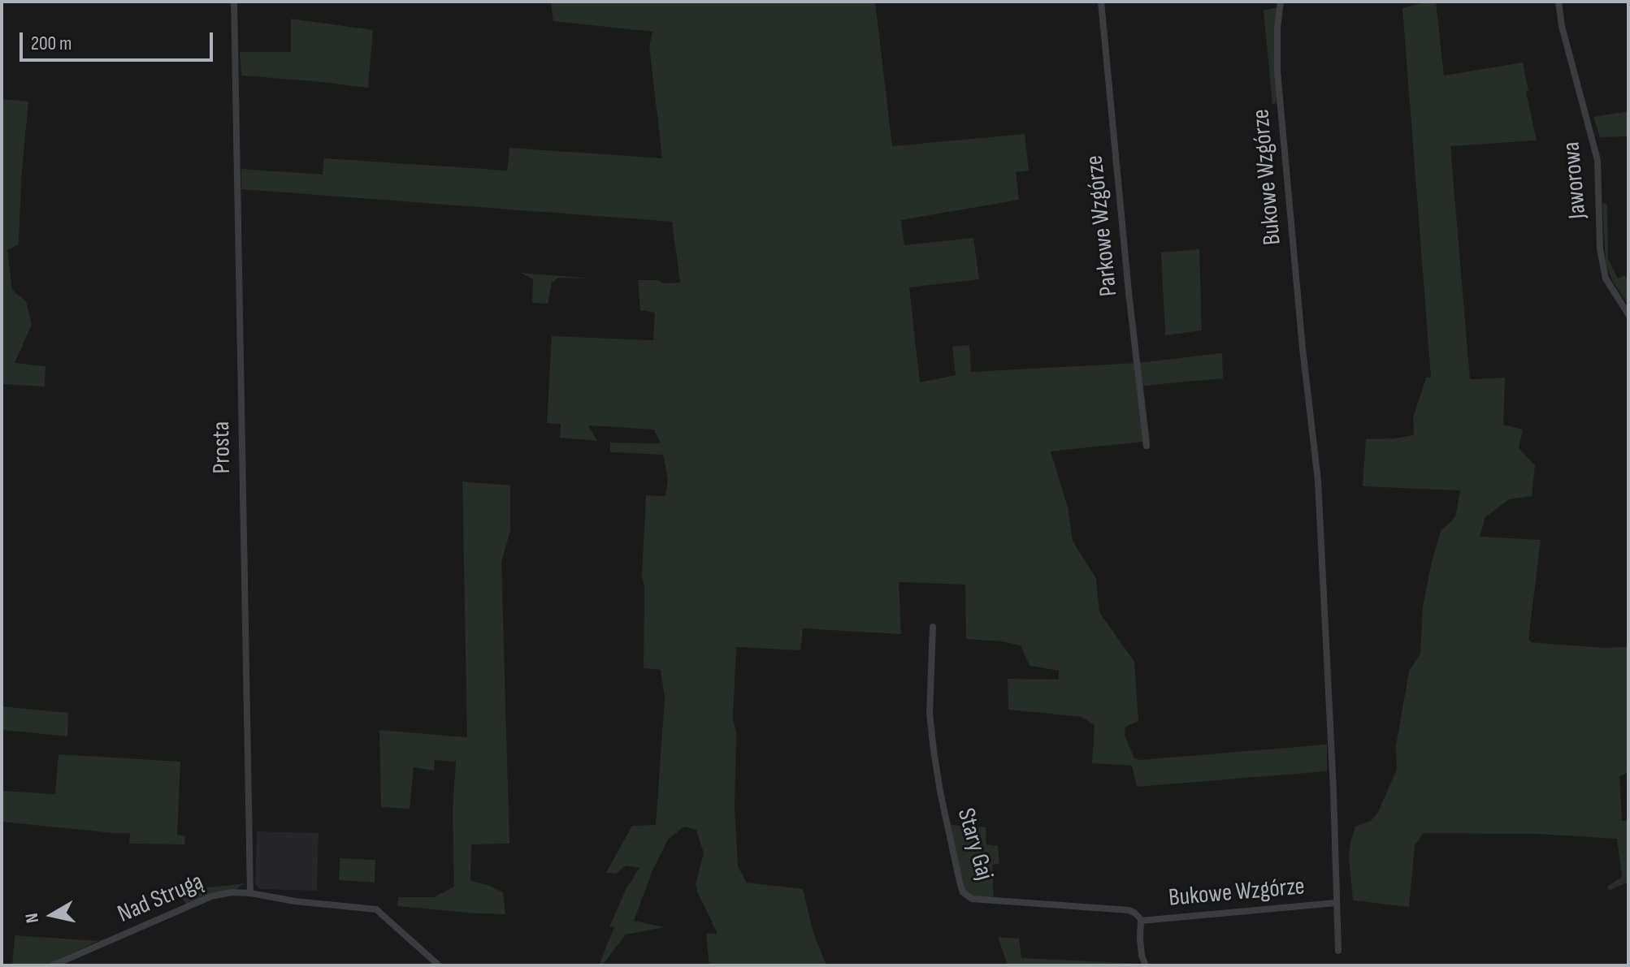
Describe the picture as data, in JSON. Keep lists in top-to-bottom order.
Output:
{
  "streets": {
    "street": [
      "Bukowe Wzgórze",
      "Jaworowa",
      "Parkowe Wzgórze",
      "Prosta",
      "Stary Gaj",
      "Nad Strugą"
    ]
  },
  "crossings": [
    ["Bukowe Wzgórze", "Stary Gaj"],
    ["Prosta", "Nad Strugą"]
  ],
  "scale_bar": "200 m",
  "north": "left"
}
